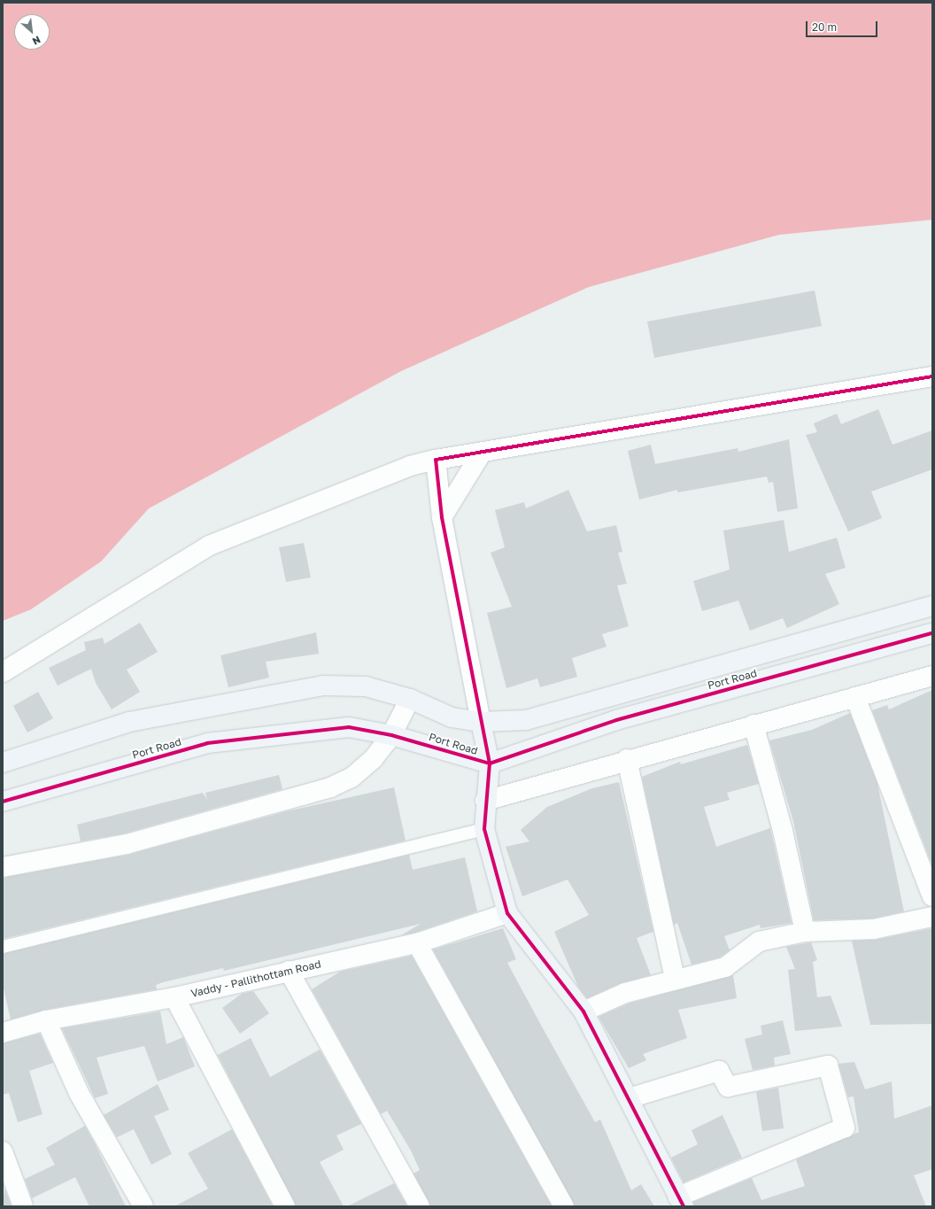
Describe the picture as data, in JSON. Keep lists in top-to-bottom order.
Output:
{
  "streets": {
    "street": ["Port Road", "Vaddy - Pallithottam Road"]
  },
  "scale_bar": "20 m",
  "north": "bottom right"
}
